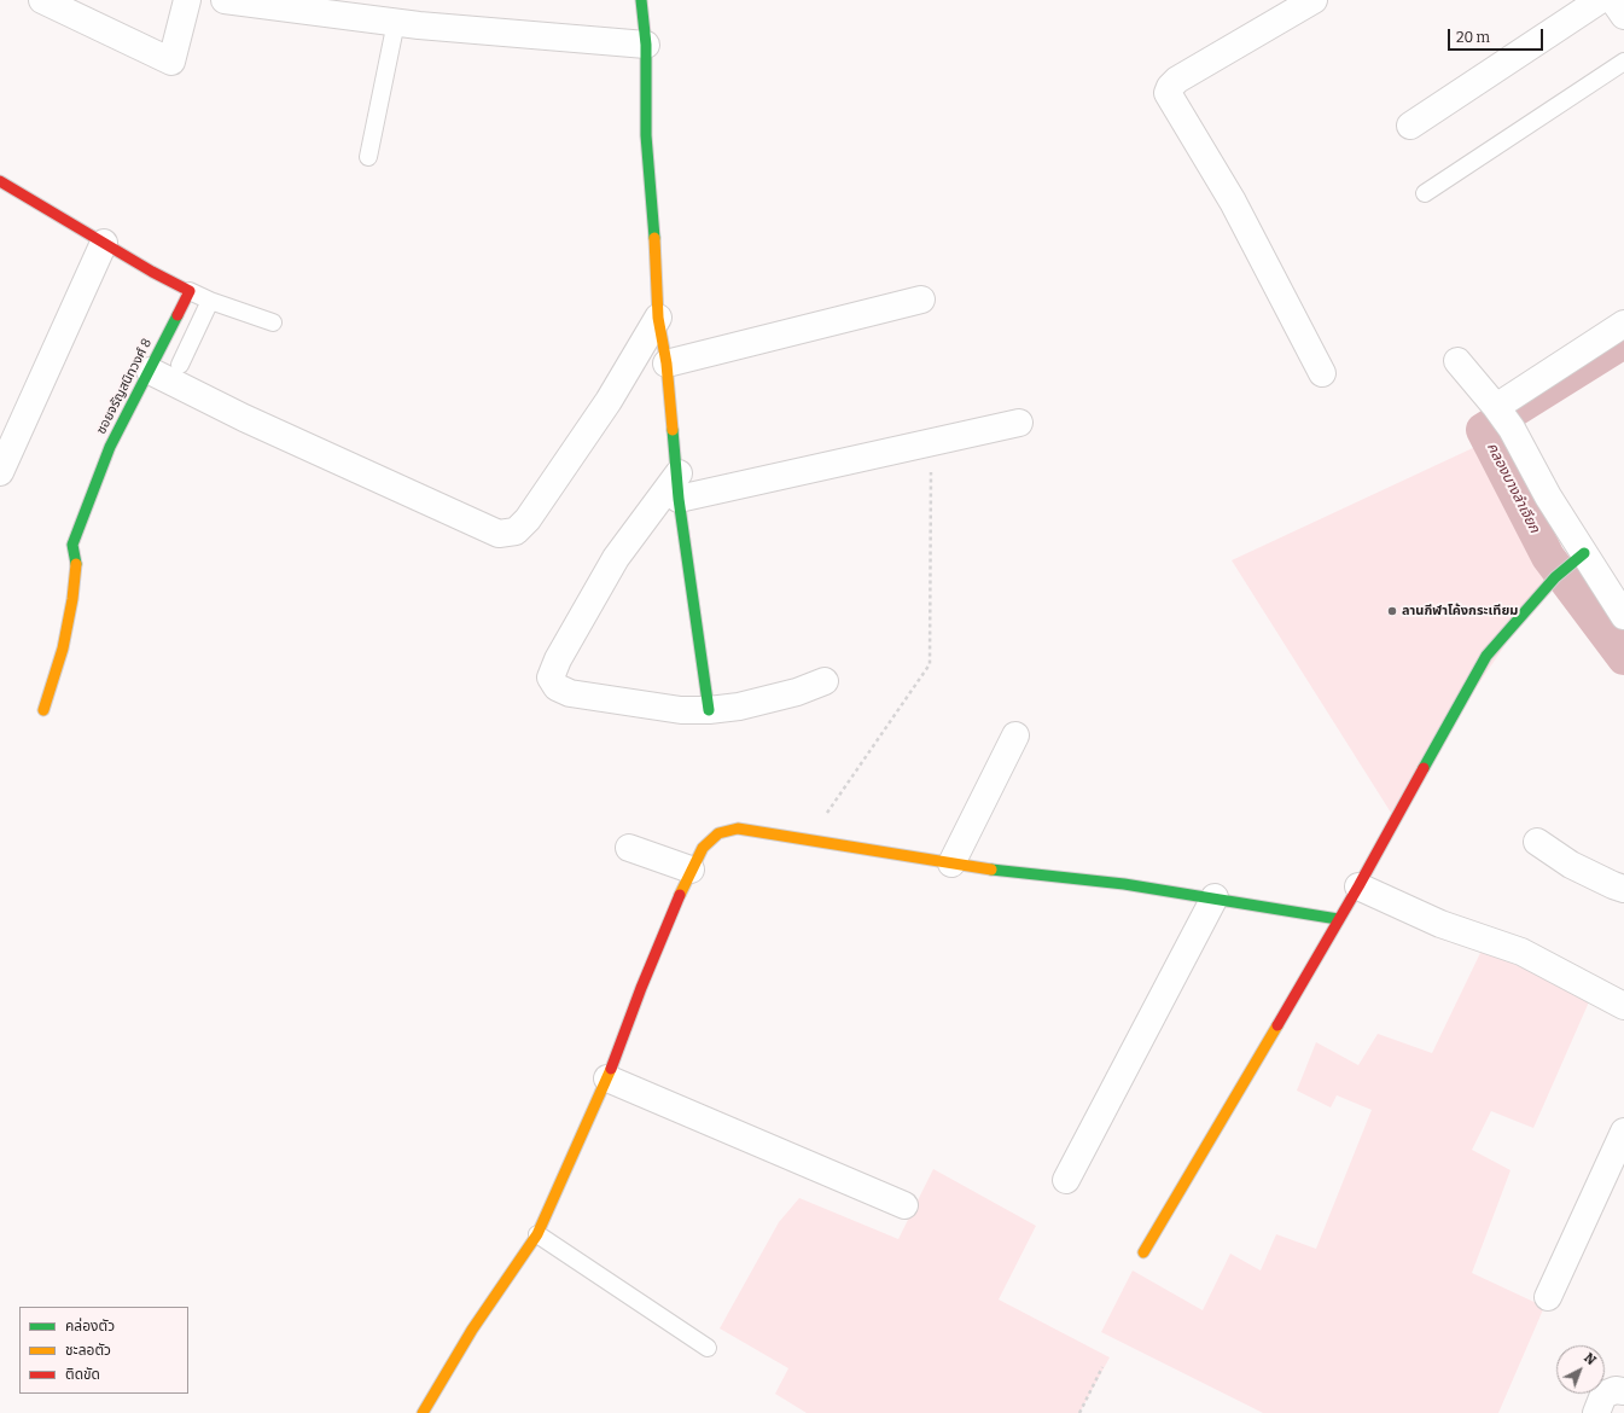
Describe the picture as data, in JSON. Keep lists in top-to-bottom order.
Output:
{
  "streets": {
    "street": ["ซอยจรัญสนิทวงศ์ 8"]
  },
  "water": ["คลองบางลำเจียก"],
  "places": ["ลานกีฬาโค้งกระเทียม"],
  "legend": ["คล่องตัว", "ชะลอตัว", "ติดขัด"],
  "scale_bar": "20 m",
  "north": "top right"
}
